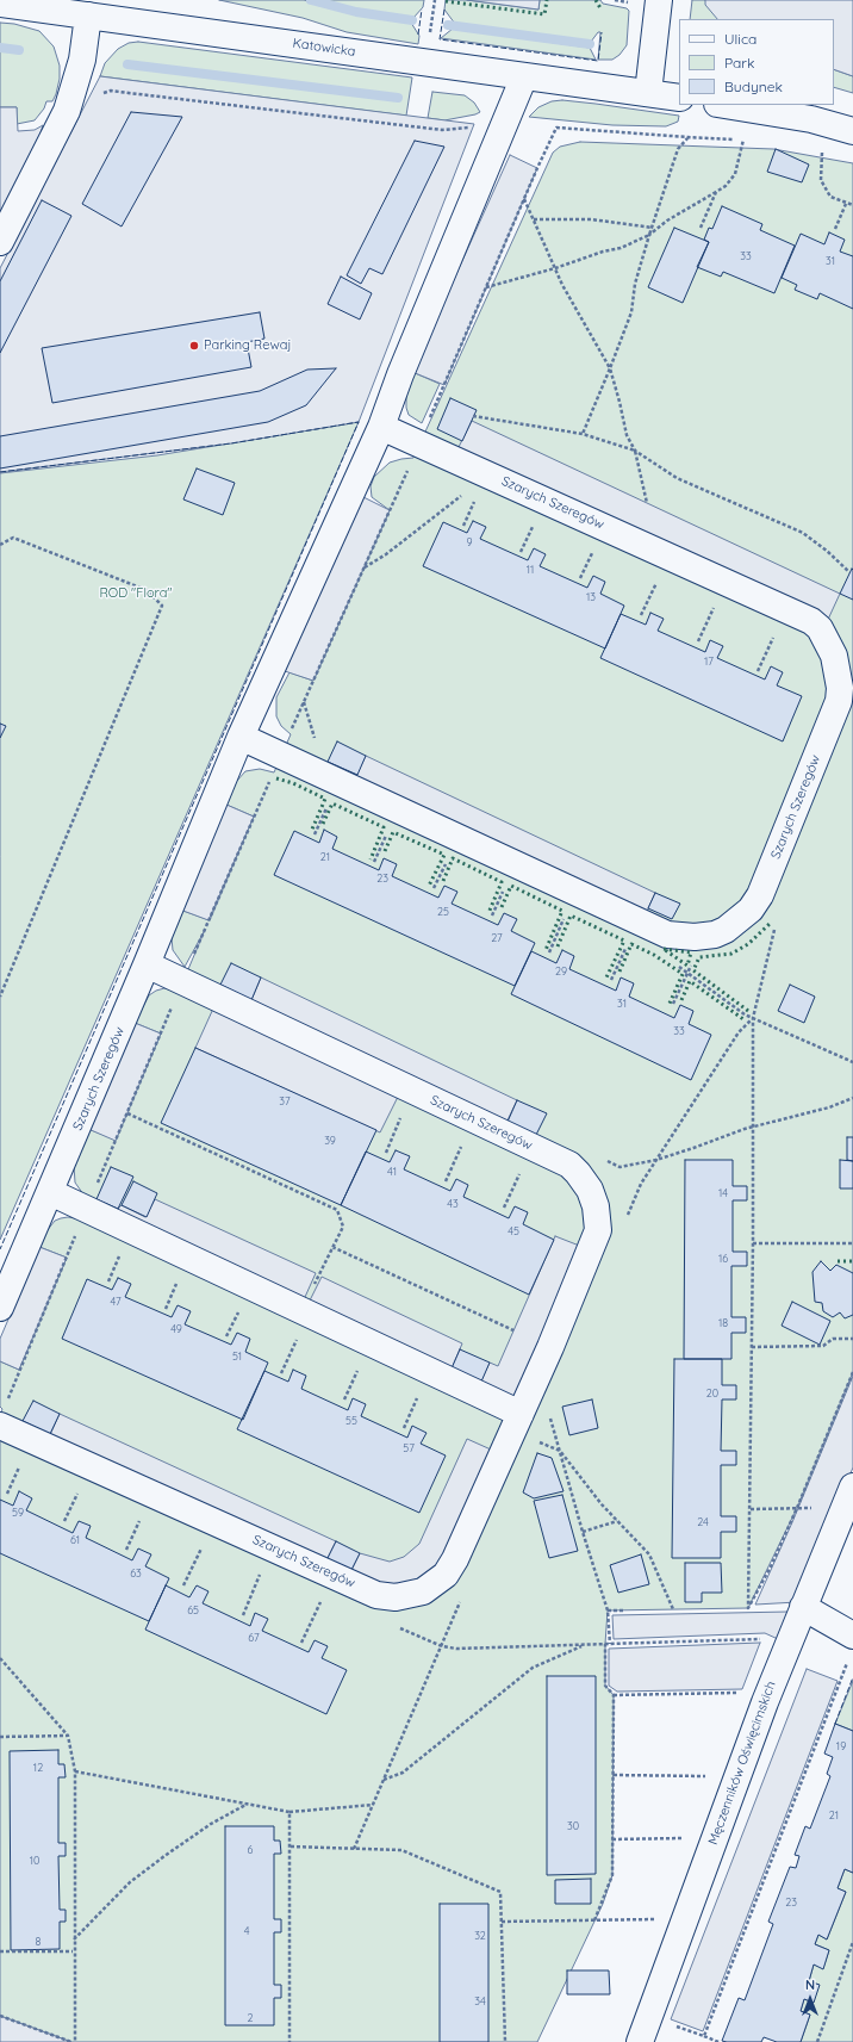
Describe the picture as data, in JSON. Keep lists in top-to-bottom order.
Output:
{
  "streets": {
    "street": ["Katowicka", "Szarych Szeregów", "Męczenników Oświęcimskich"]
  },
  "crossings": [
    ["Katowicka", "Szarych Szeregów"]
  ],
  "parks": ["ROD \"Flora\""],
  "places": ["Parking Rewaj"],
  "house_numbers": [
    "33",
    "31",
    "9",
    "11",
    "13",
    "17",
    "21",
    "23",
    "25",
    "27",
    "29",
    "31",
    "33",
    "37",
    "39",
    "41",
    "14",
    "43",
    "45",
    "16",
    "47",
    "18",
    "49",
    "51",
    "20",
    "55",
    "57",
    "59",
    "24",
    "61",
    "63",
    "65",
    "67",
    "19",
    "12",
    "21",
    "30",
    "6",
    "10",
    "23",
    "4",
    "32",
    "8",
    "34",
    "2"
  ],
  "legend": ["Ulica", "Park", "Budynek"],
  "north": "top"
}
